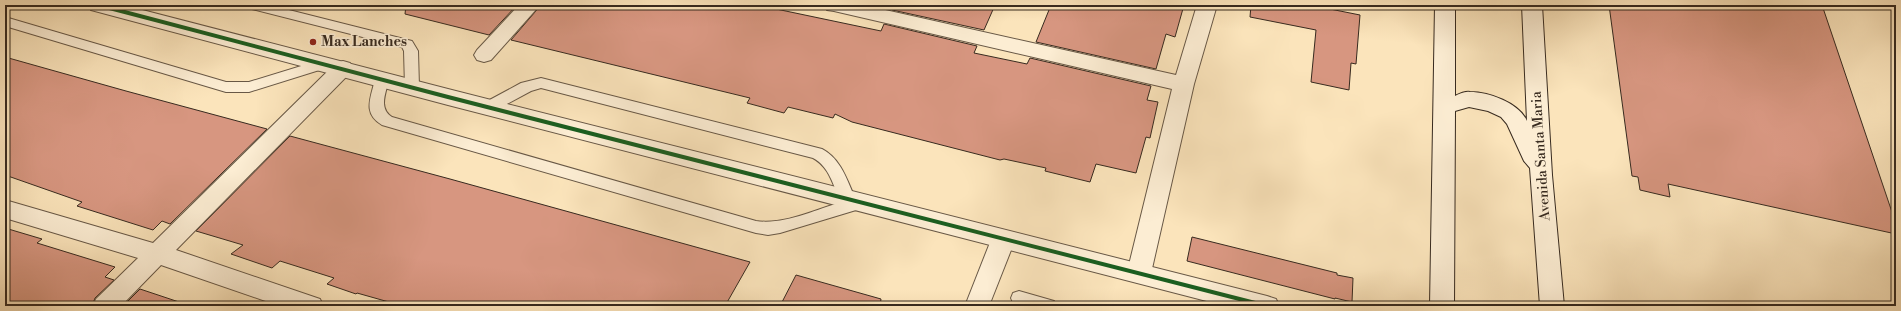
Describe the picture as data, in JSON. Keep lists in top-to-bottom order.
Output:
{
  "streets": {
    "street": ["Avenida Santa Maria"]
  },
  "places": ["Max Lanches"]
}
